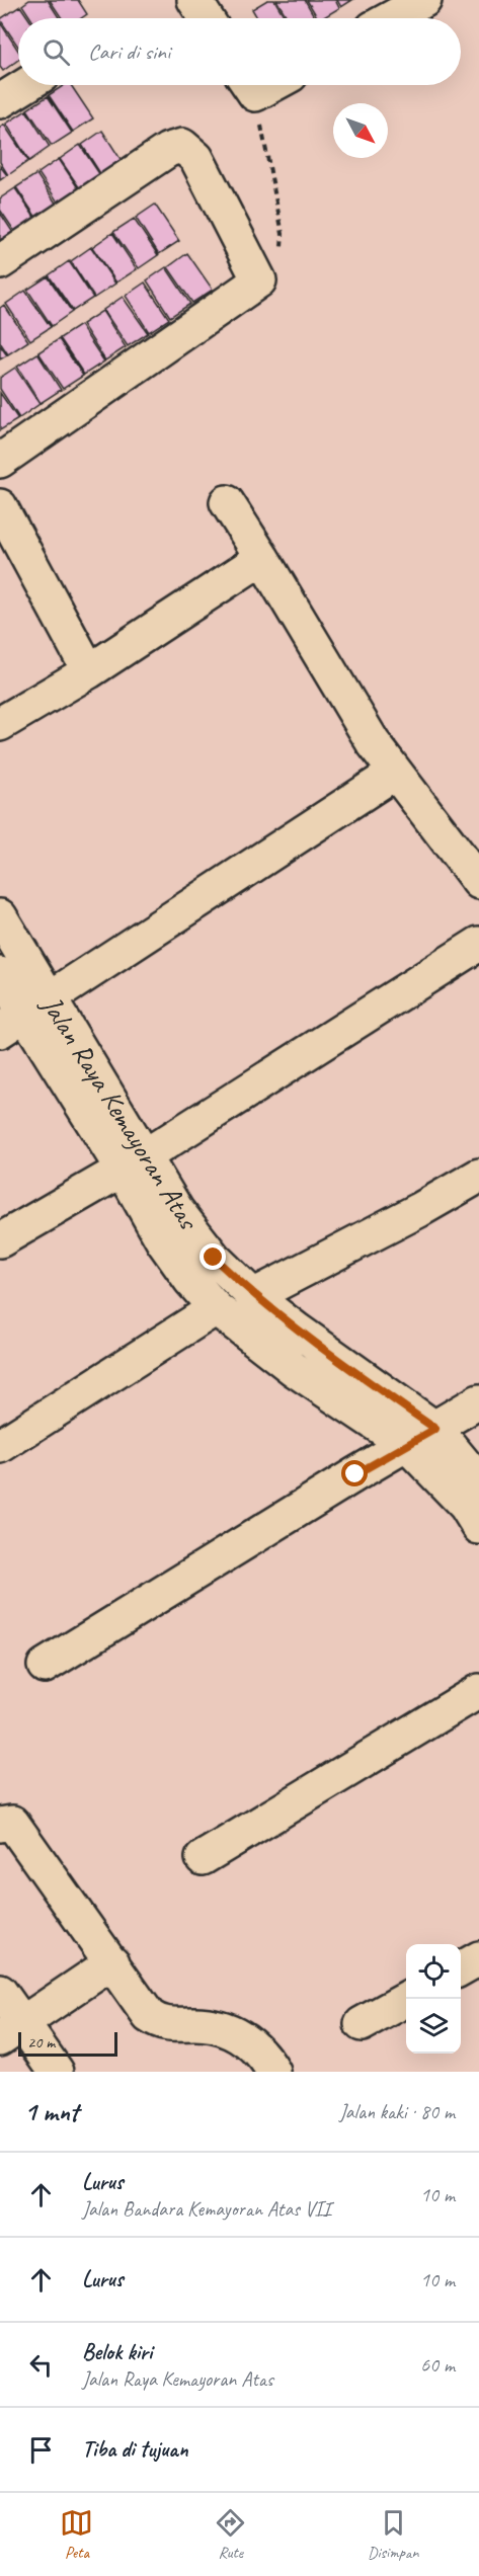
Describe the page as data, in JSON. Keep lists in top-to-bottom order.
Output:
{
  "streets": {
    "street": ["Jalan Raya Kemayoran Atas"]
  },
  "scale_bar": "20 m",
  "north": "bottom right",
  "page": {
    "search": "Cari di sini",
    "scale": "20 m",
    "heading": ["1 mnt", "Jalan kaki · 80 m"],
    "list": [
      ["Lurus", "Jalan Bandara Kemayoran Atas VII", "10 m"],
      ["Lurus", "10 m"],
      ["Belok kiri", "Jalan Raya Kemayoran Atas", "60 m"],
      "Tiba di tujuan"
    ],
    "nav": ["Peta", "Rute", "Disimpan"]
  }
}
